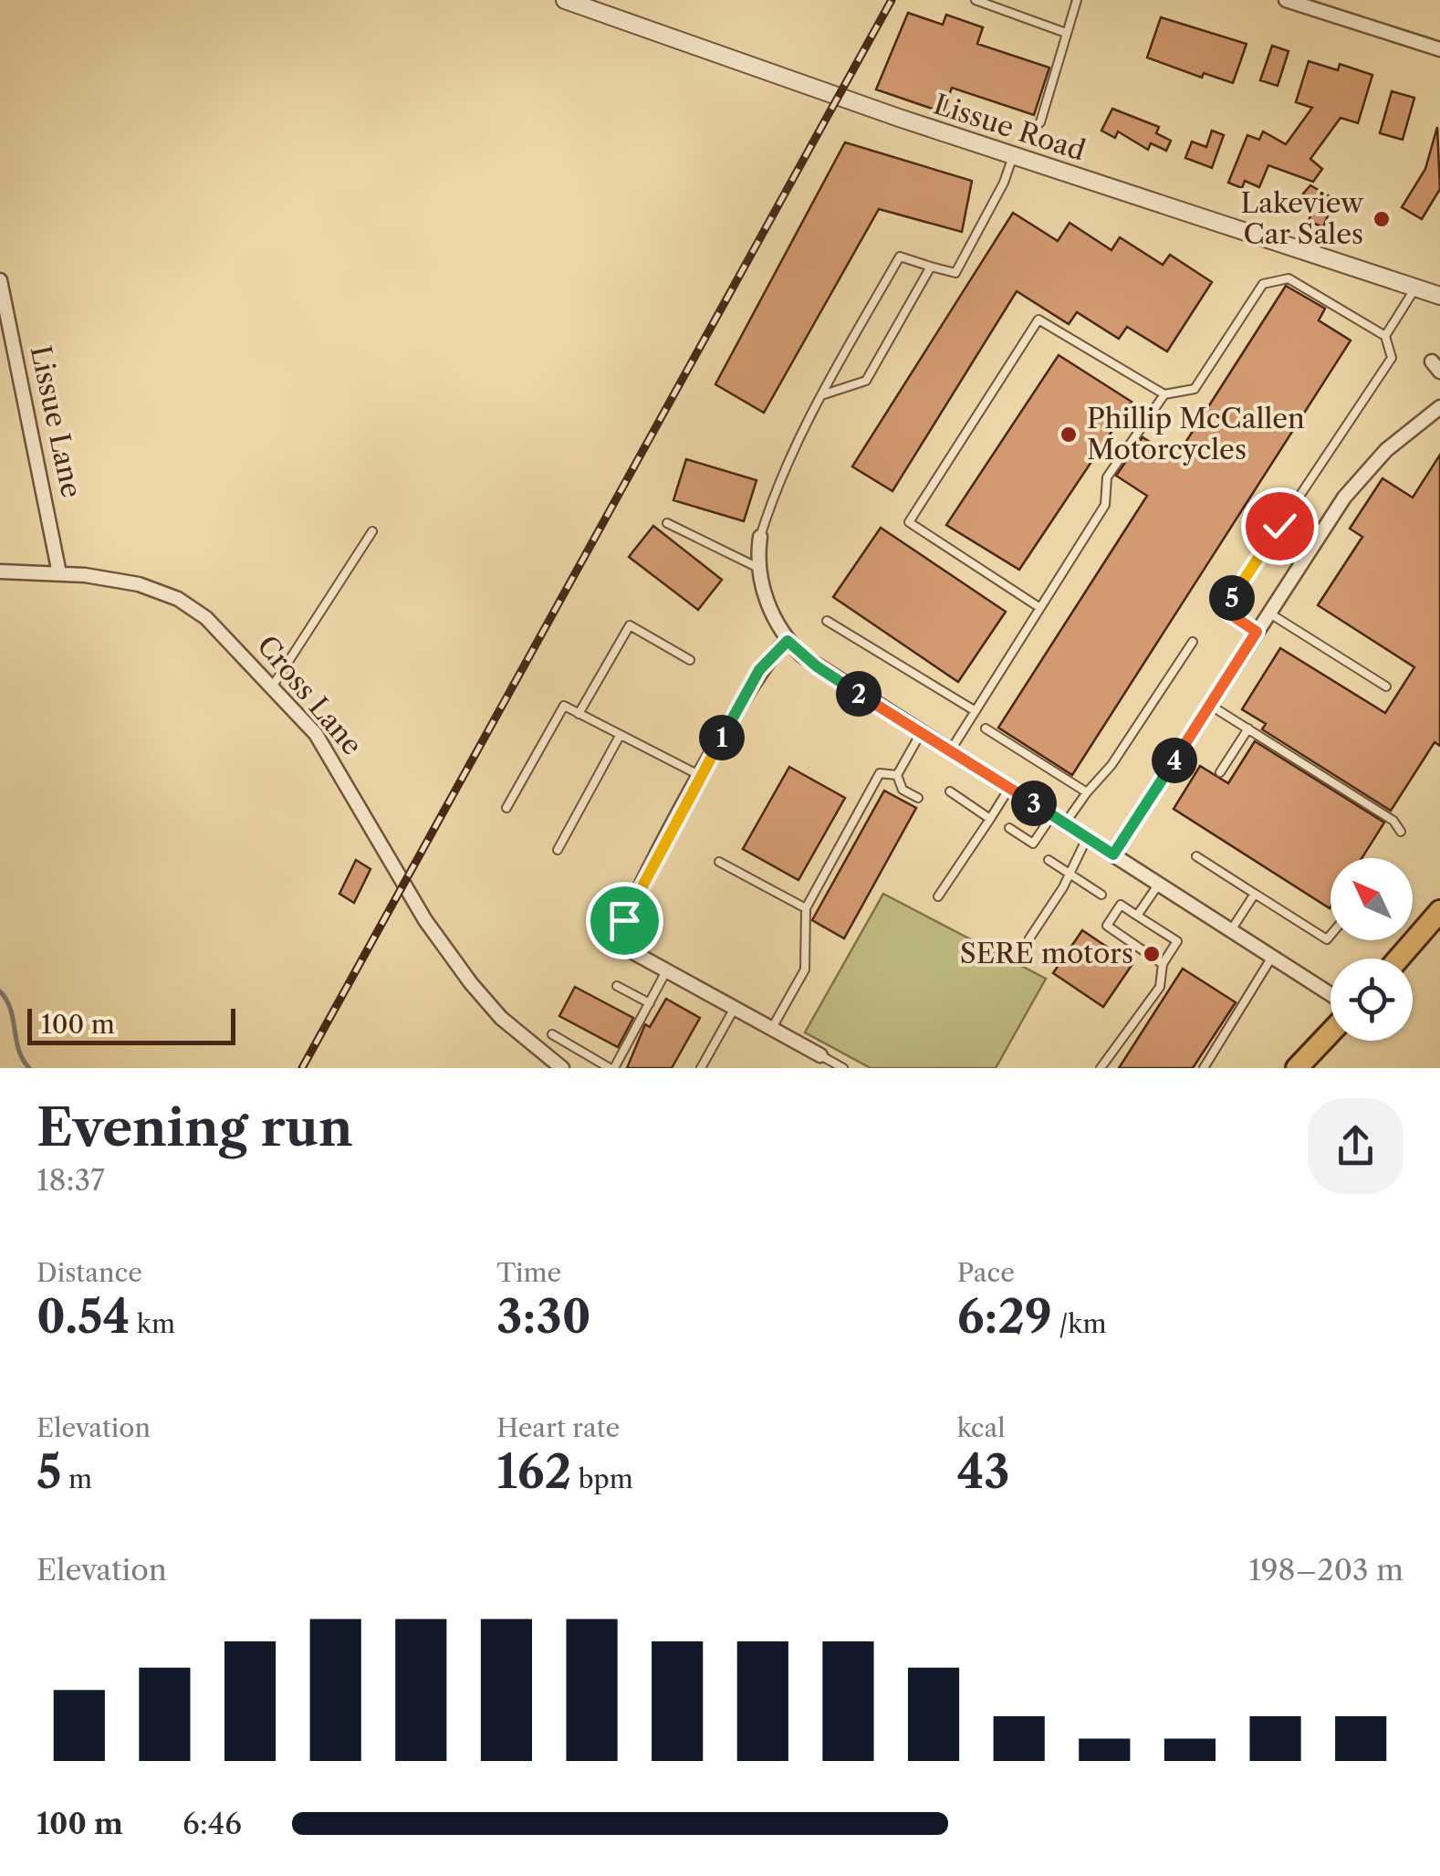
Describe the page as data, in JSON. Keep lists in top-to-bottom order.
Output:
{
  "streets": {
    "street": ["Lissue Road", "Lissue Lane", "Cross Lane"]
  },
  "crossings": [
    ["Lissue Lane", "Cross Lane"]
  ],
  "places": ["Lakeview Car Sales", "Phillip McCallen Motorcycles", "SERE motors"],
  "scale_bar": "100 m",
  "north": "top left",
  "page": {
    "pins": [
      "5",
      "2",
      "1",
      "4",
      "3"
    ],
    "scale": "100 m",
    "heading": ["Evening run", "18:37"],
    "stats": [
      ["Distance", "0.54 km"],
      ["Time", "3:30"],
      ["Pace", "6:29 /km"],
      ["Elevation", "5 m"],
      ["Heart rate", "162 bpm"],
      ["kcal", "43"]
    ],
    "chart": ["Elevation", "198–203 m"],
    "list": [
      {
        "name": "100 m",
        "note": "6:46"
      }
    ]
  }
}
